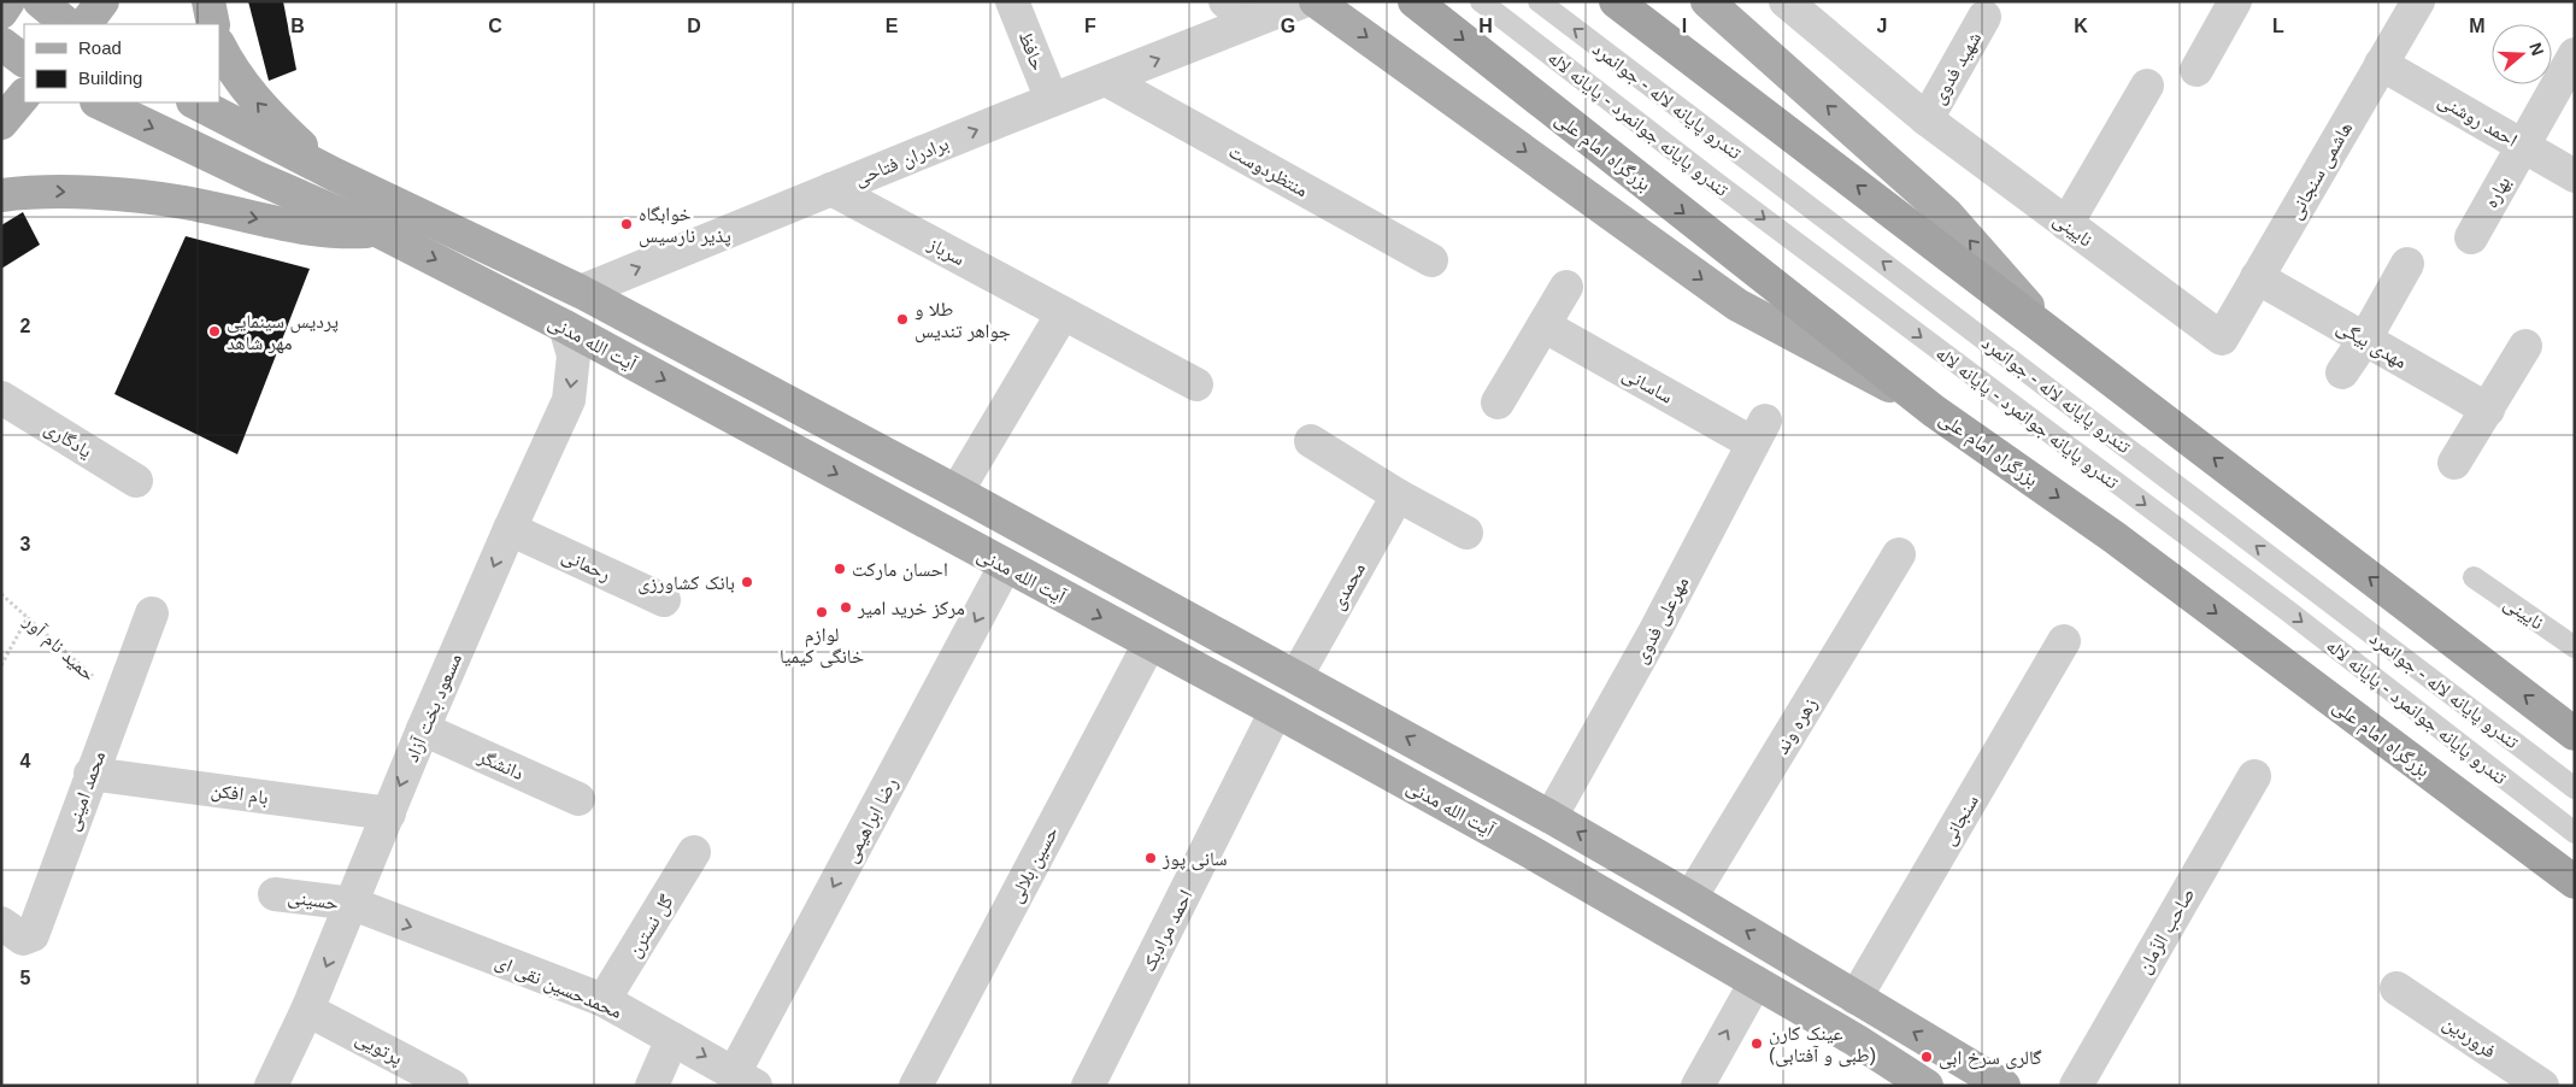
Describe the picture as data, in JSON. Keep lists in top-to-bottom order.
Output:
{
  "streets": {
    "highway": ["بزرگراه امام علی"],
    "main road": ["آیت الله مدنی"],
    "street": [
      "حافظ",
      "شهید فدوی",
      "احمد روشنی",
      "برادران فتاحی",
      "منتظردوست",
      "هاشمی سنجانی",
      "بهاره",
      "نایینی",
      "سرباز",
      "مهدی بیگی",
      "ساسانی",
      "یادگاری",
      "رحمانی",
      "محمدی",
      "مهرعلی فدوی",
      "مسعود بخت آزاد",
      "زهره وند",
      "دانشگر",
      "محمد امینی",
      "بام افکن",
      "رضا ابراهیمی",
      "سنجانی",
      "حسین بلالی",
      "حسینی",
      "گل نسترن",
      "احمد مرادبک",
      "صاحب الزّمان",
      "محمدحسین نقی ای",
      "فروردین",
      "پرتویی"
    ],
    "lane": ["تندرو پایانه لاله - جوانمرد", "تندرو پایانه جوانمرد - پایانه لاله"],
    "path": ["حمید نام آور"]
  },
  "crossings": [
    ["حافظ", "برادران فتاحی"],
    ["شهید فدوی", "نایینی"],
    ["احمد روشنی", "هاشمی سنجانی"],
    ["احمد روشنی", "بهاره"],
    ["برادران فتاحی", "منتظردوست"],
    ["برادران فتاحی", "سرباز"],
    ["برادران فتاحی", "آیت الله مدنی"],
    ["هاشمی سنجانی", "نایینی"],
    ["هاشمی سنجانی", "مهدی بیگی"],
    ["آیت الله مدنی", "محمدی"],
    ["آیت الله مدنی", "مهرعلی فدوی"],
    ["آیت الله مدنی", "مسعود بخت آزاد"],
    ["آیت الله مدنی", "زهره وند"],
    ["آیت الله مدنی", "رضا ابراهیمی"],
    ["آیت الله مدنی", "سنجانی"],
    ["آیت الله مدنی", "حسین بلالی"],
    ["آیت الله مدنی", "احمد مرادبک"],
    ["ساسانی", "مهرعلی فدوی"],
    ["رحمانی", "مسعود بخت آزاد"],
    ["حمید نام آور", "محمد امینی"],
    ["مسعود بخت آزاد", "دانشگر"],
    ["مسعود بخت آزاد", "بام افکن"],
    ["مسعود بخت آزاد", "حسینی"],
    ["مسعود بخت آزاد", "محمدحسین نقی ای"],
    ["مسعود بخت آزاد", "پرتویی"],
    ["محمد امینی", "بام افکن"],
    ["رضا ابراهیمی", "محمدحسین نقی ای"],
    ["حسینی", "محمدحسین نقی ای"],
    ["گل نسترن", "محمدحسین نقی ای"]
  ],
  "one_way": [
    "تندرو پایانه لاله - جوانمرد",
    "تندرو پایانه جوانمرد - پایانه لاله",
    "برادران فتاحی",
    "مسعود بخت آزاد",
    "رضا ابراهیمی",
    "محمدحسین نقی ای"
  ],
  "places": [
    "خوابگاه پذیر نارسیس",
    "طلا و جواهر تندیس",
    "پردیس سینمایی مهر شاهد",
    "احسان مارکت",
    "بانک کشاورزی",
    "مرکز خرید امیر",
    "لوازم خانگى کیمیا",
    "سانی پوز",
    "عینک کارن (طبی و آفتابی)",
    "گالری سرخ ابی"
  ],
  "legend": ["Road", "Building"],
  "north": "right",
  "grid": {
    "columns": [
      "B",
      "C",
      "D",
      "E",
      "F",
      "G",
      "H",
      "I",
      "J",
      "K",
      "L",
      "M"
    ],
    "rows": [
      "2",
      "3",
      "4",
      "5"
    ]
  }
}
